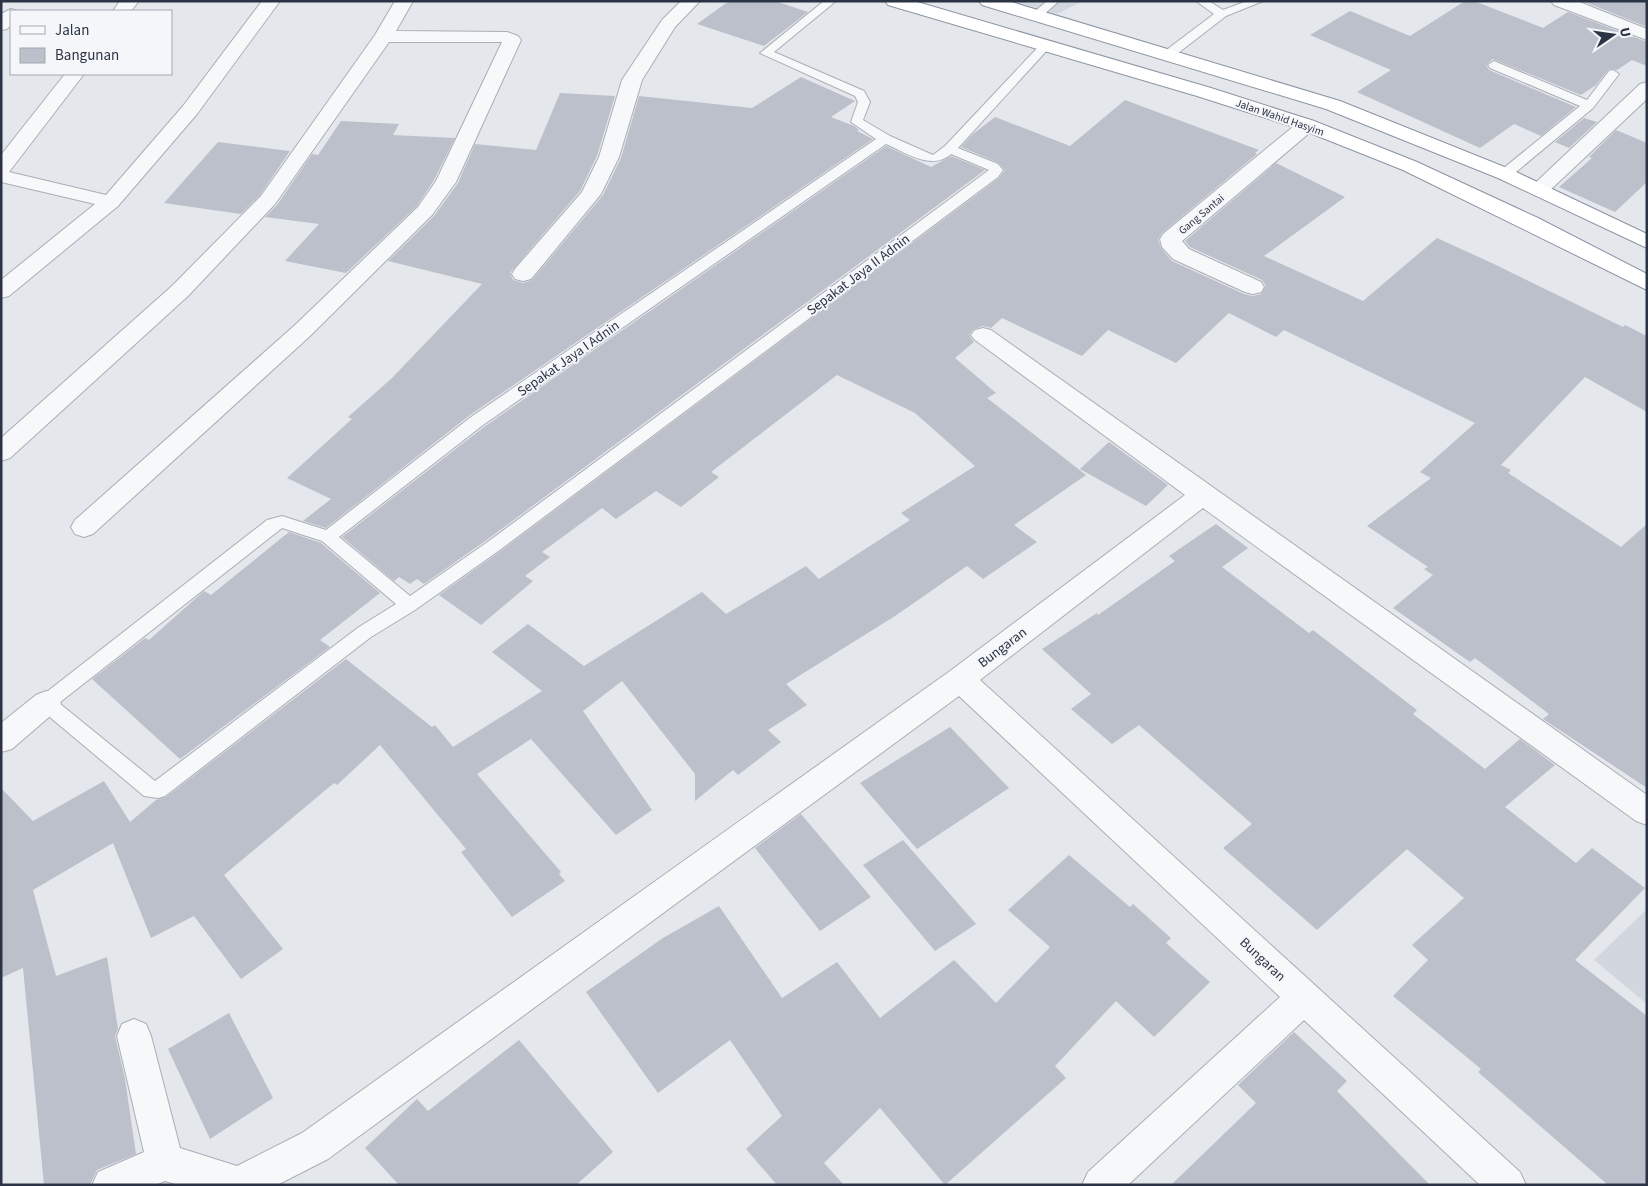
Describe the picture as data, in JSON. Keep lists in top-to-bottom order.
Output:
{
  "streets": {
    "highway": ["Jalan Wahid Hasyim"],
    "street": ["Gang Santai", "Bungaran"],
    "lane": ["Sepakat Jaya II Adnin", "Sepakat Jaya I Adnin"]
  },
  "crossings": [
    ["Jalan Wahid Hasyim", "Gang Santai"]
  ],
  "legend": ["Jalan", "Bangunan"],
  "north": "right"
}
